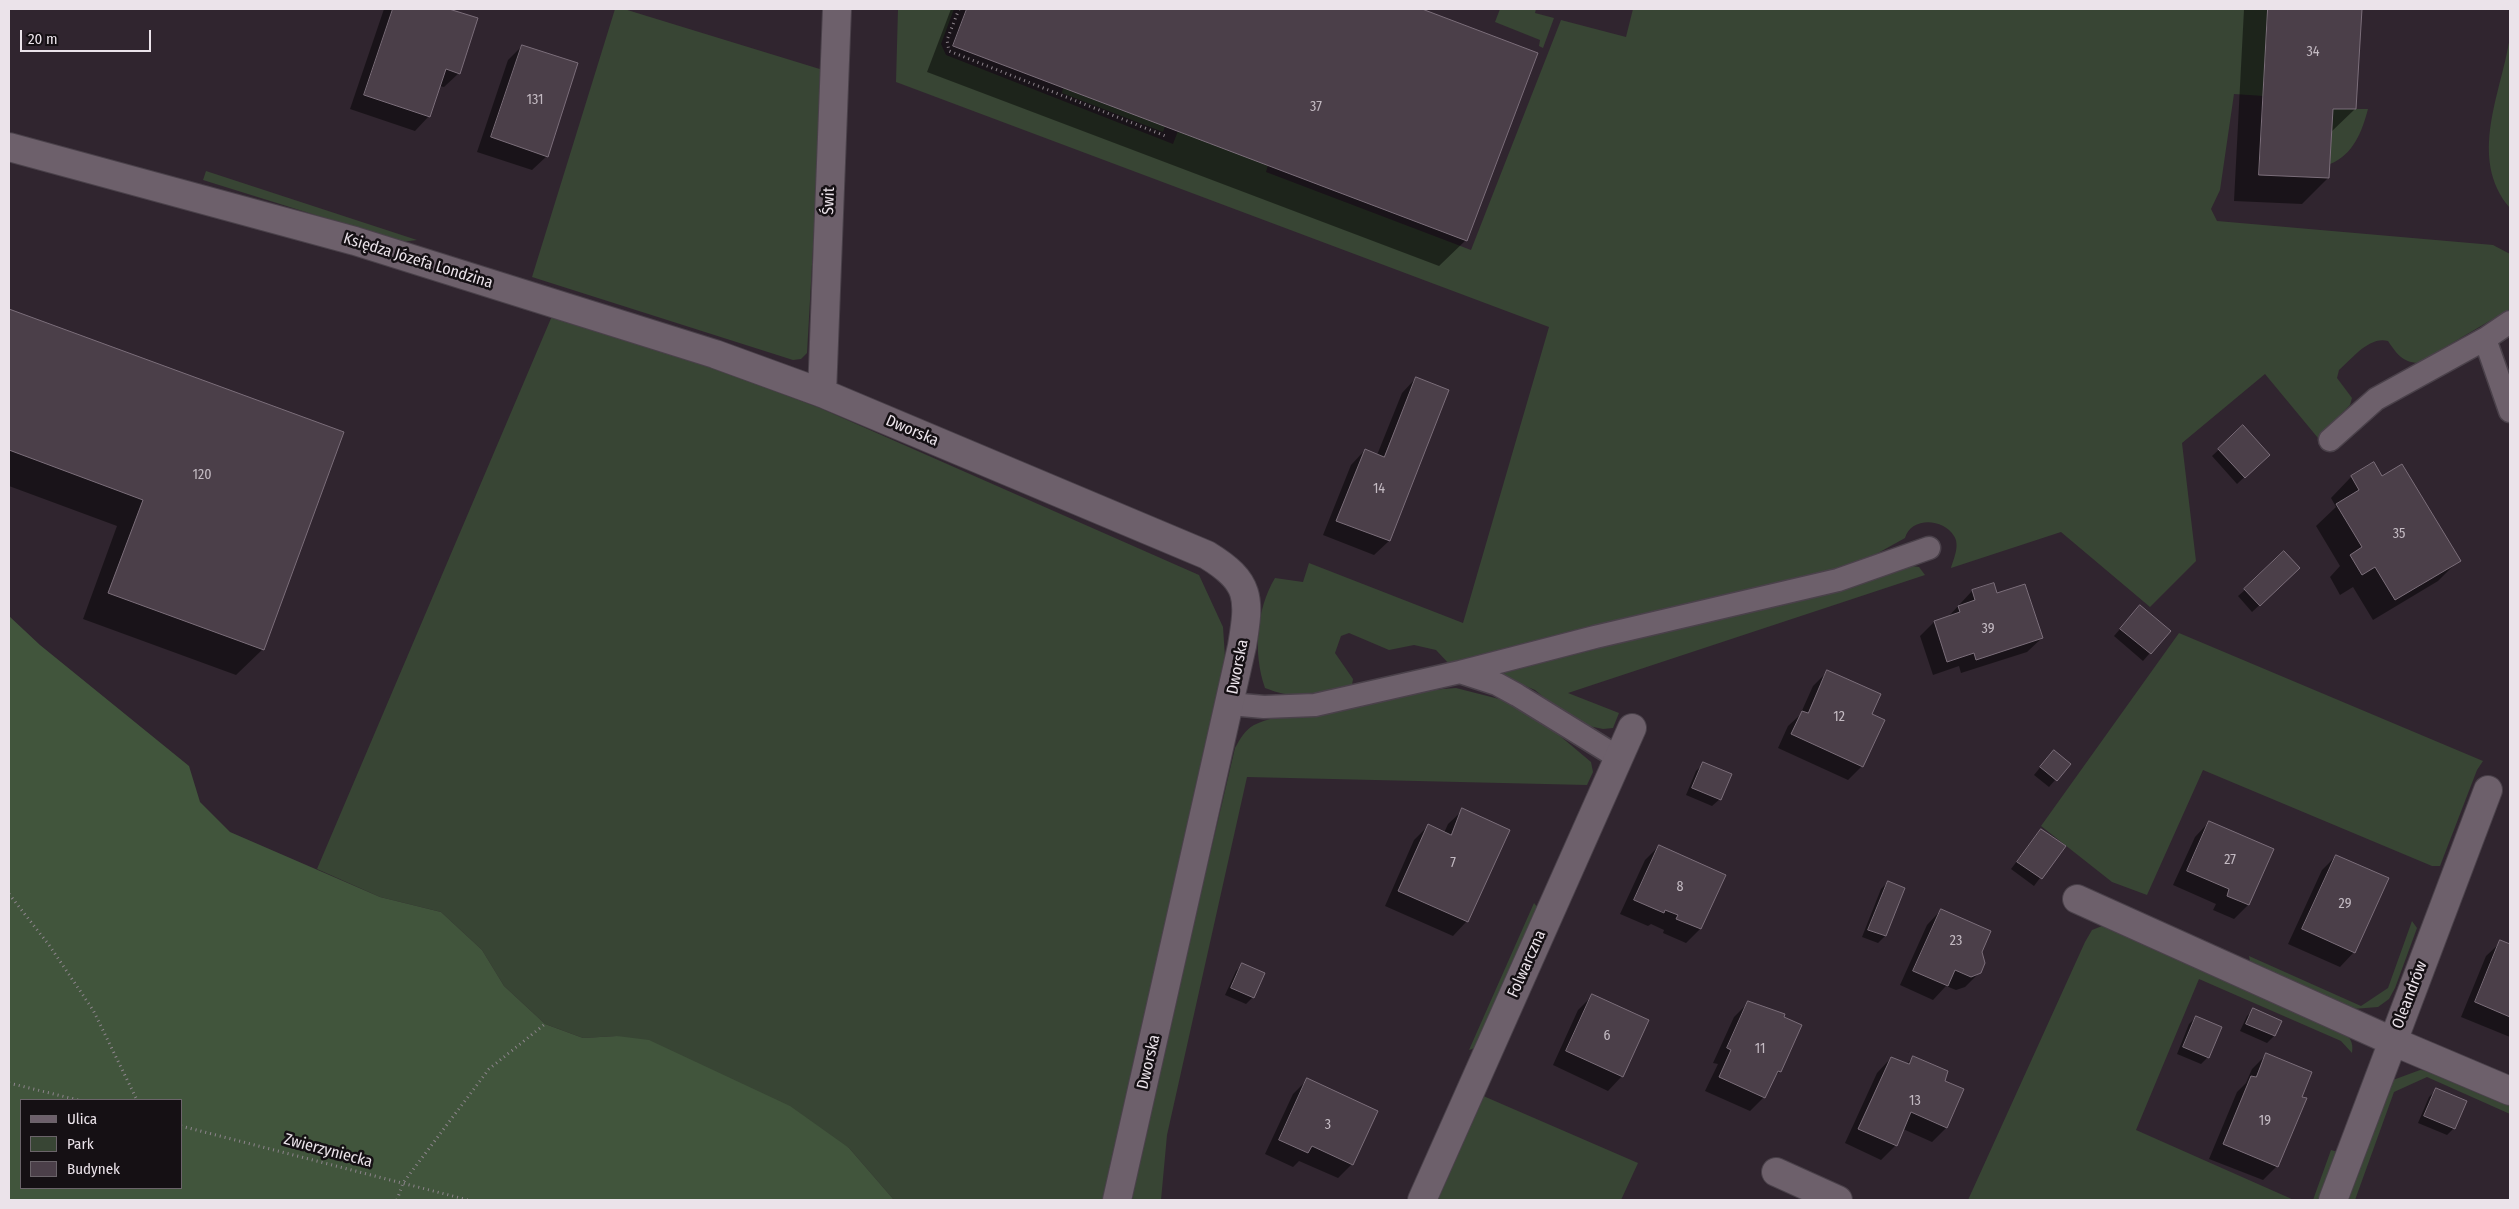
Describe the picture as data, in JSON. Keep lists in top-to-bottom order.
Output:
{
  "streets": {
    "street": [
      "Świt",
      "Księdza Józefa Londzina",
      "Dworska",
      "Folwarczna",
      "Oleandrów"
    ],
    "path": ["Zwierzyniecka"]
  },
  "crossings": [
    ["Świt", "Księdza Józefa Londzina"],
    ["Świt", "Dworska"],
    ["Księdza Józefa Londzina", "Dworska"]
  ],
  "house_numbers": [
    "34",
    "131",
    "37",
    "120",
    "14",
    "35",
    "39",
    "12",
    "27",
    "7",
    "8",
    "29",
    "23",
    "6",
    "11",
    "13",
    "19",
    "3"
  ],
  "legend": ["Ulica", "Park", "Budynek"],
  "scale_bar": "20 m"
}
